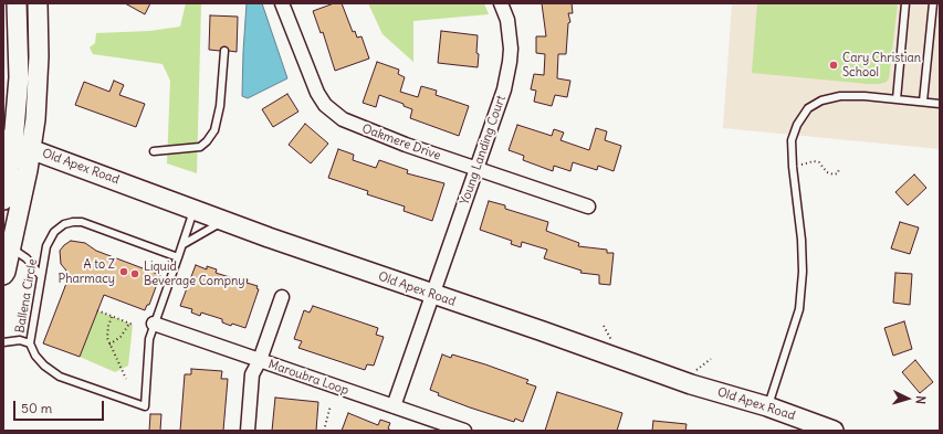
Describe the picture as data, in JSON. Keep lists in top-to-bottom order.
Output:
{
  "streets": {
    "main road": ["Old Apex Road"],
    "street": ["Oakmere Drive", "Young Landing Court", "Maroubra Loop"],
    "lane": ["Ballena Circle"]
  },
  "crossings": [
    ["Oakmere Drive", "Young Landing Court"],
    ["Young Landing Court", "Old Apex Road"],
    ["Young Landing Court", "Maroubra Loop"],
    ["Old Apex Road", "Ballena Circle"],
    ["Ballena Circle", "Maroubra Loop"]
  ],
  "places": ["Cary Christian School", "A to Z Pharmacy", "Liquid Beverage Compny"],
  "scale_bar": "50 m",
  "north": "right"
}
